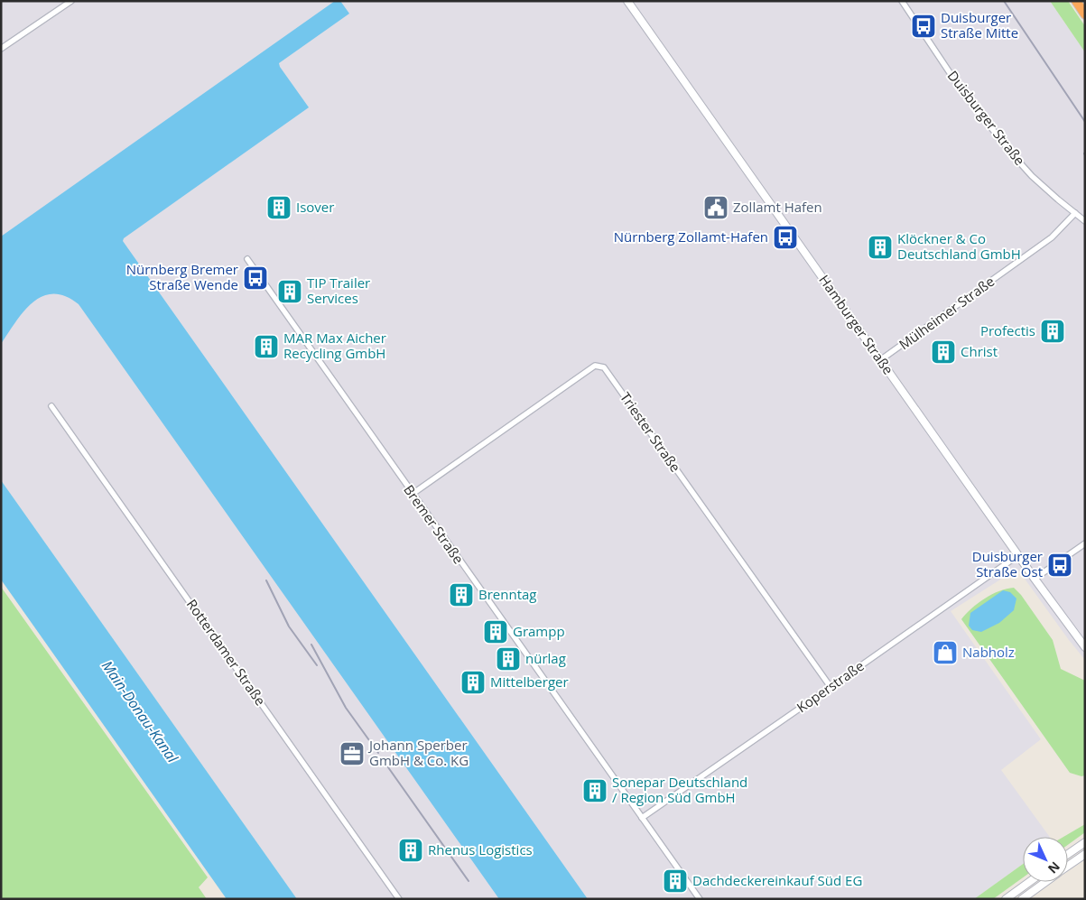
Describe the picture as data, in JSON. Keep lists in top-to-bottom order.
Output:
{
  "streets": {
    "street": [
      "Duisburger Straße",
      "Mülheimer Straße",
      "Hamburger Straße",
      "Triester Straße",
      "Bremer Straße",
      "Rotterdamer Straße",
      "Koperstraße"
    ]
  },
  "crossings": [
    ["Duisburger Straße", "Mülheimer Straße"],
    ["Mülheimer Straße", "Hamburger Straße"],
    ["Hamburger Straße", "Koperstraße"],
    ["Triester Straße", "Bremer Straße"],
    ["Triester Straße", "Koperstraße"],
    ["Bremer Straße", "Koperstraße"]
  ],
  "water": ["Main-Donau-Kanal"],
  "places": {
    "bus stop": [
      "Duisburger Straße Mitte",
      "Nürnberg Zollamt-Hafen",
      "Nürnberg Bremer Straße Wende",
      "Duisburger Straße Ost"
    ],
    "building": [
      "Isover",
      "Klöckner & Co Deutschland GmbH",
      "TIP Trailer Services",
      "Profectis",
      "MAR Max Aicher Recycling GmbH",
      "Christ",
      "Brenntag",
      "Grampp",
      "nürlag",
      "Mittelberger",
      "Sonepar Deutschland / Region Süd GmbH",
      "Rhenus Logistics",
      "Dachdeckereinkauf Süd EG"
    ],
    "public building": ["Zollamt Hafen"],
    "shop": ["Nabholz"],
    "office": ["Johann Sperber GmbH & Co. KG"]
  },
  "north": "bottom right"
}
